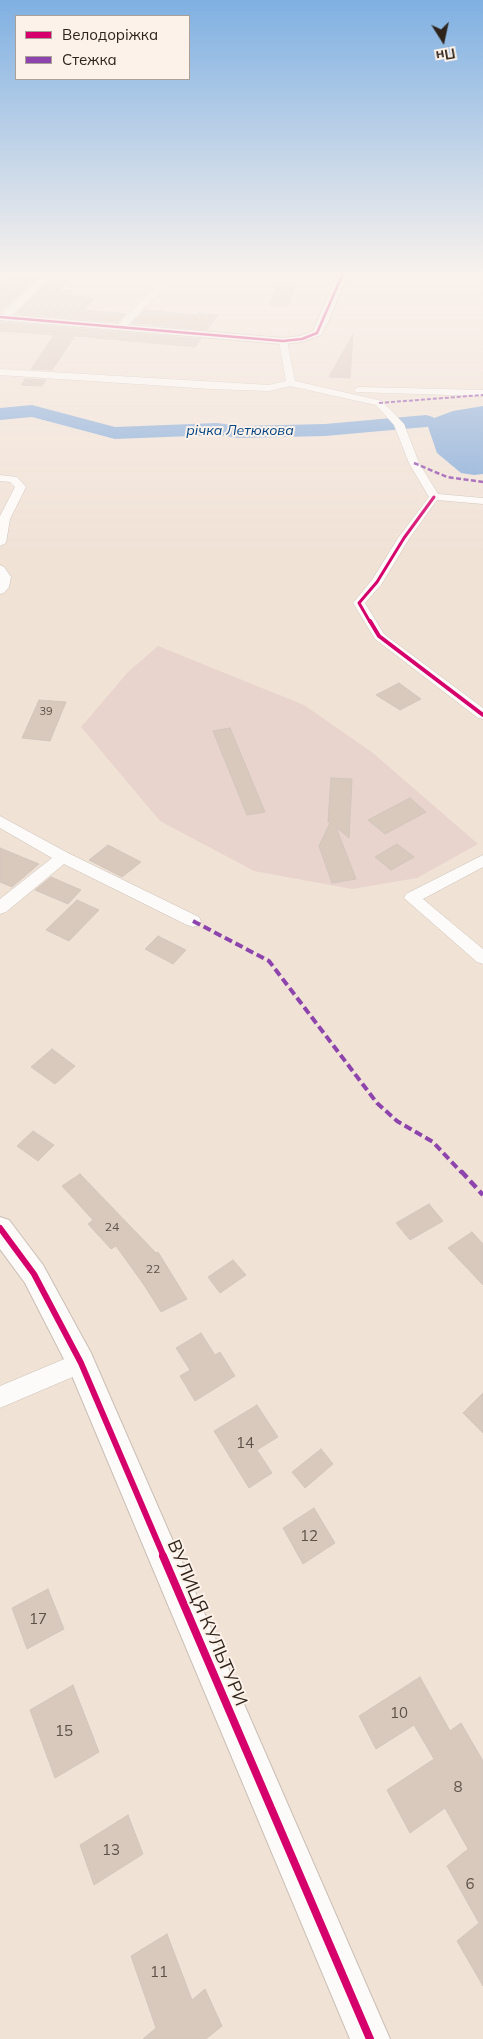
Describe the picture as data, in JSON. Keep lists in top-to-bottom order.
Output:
{
  "streets": {
    "street": ["ВУЛИЦЯ КУЛЬТУРИ"]
  },
  "water": ["річка Летюкова"],
  "house_numbers": [
    "39",
    "24",
    "22",
    "14",
    "12",
    "17",
    "10",
    "15",
    "8",
    "13",
    "6",
    "11"
  ],
  "legend": ["Велодоріжка", "Стежка"],
  "north": "bottom"
}
